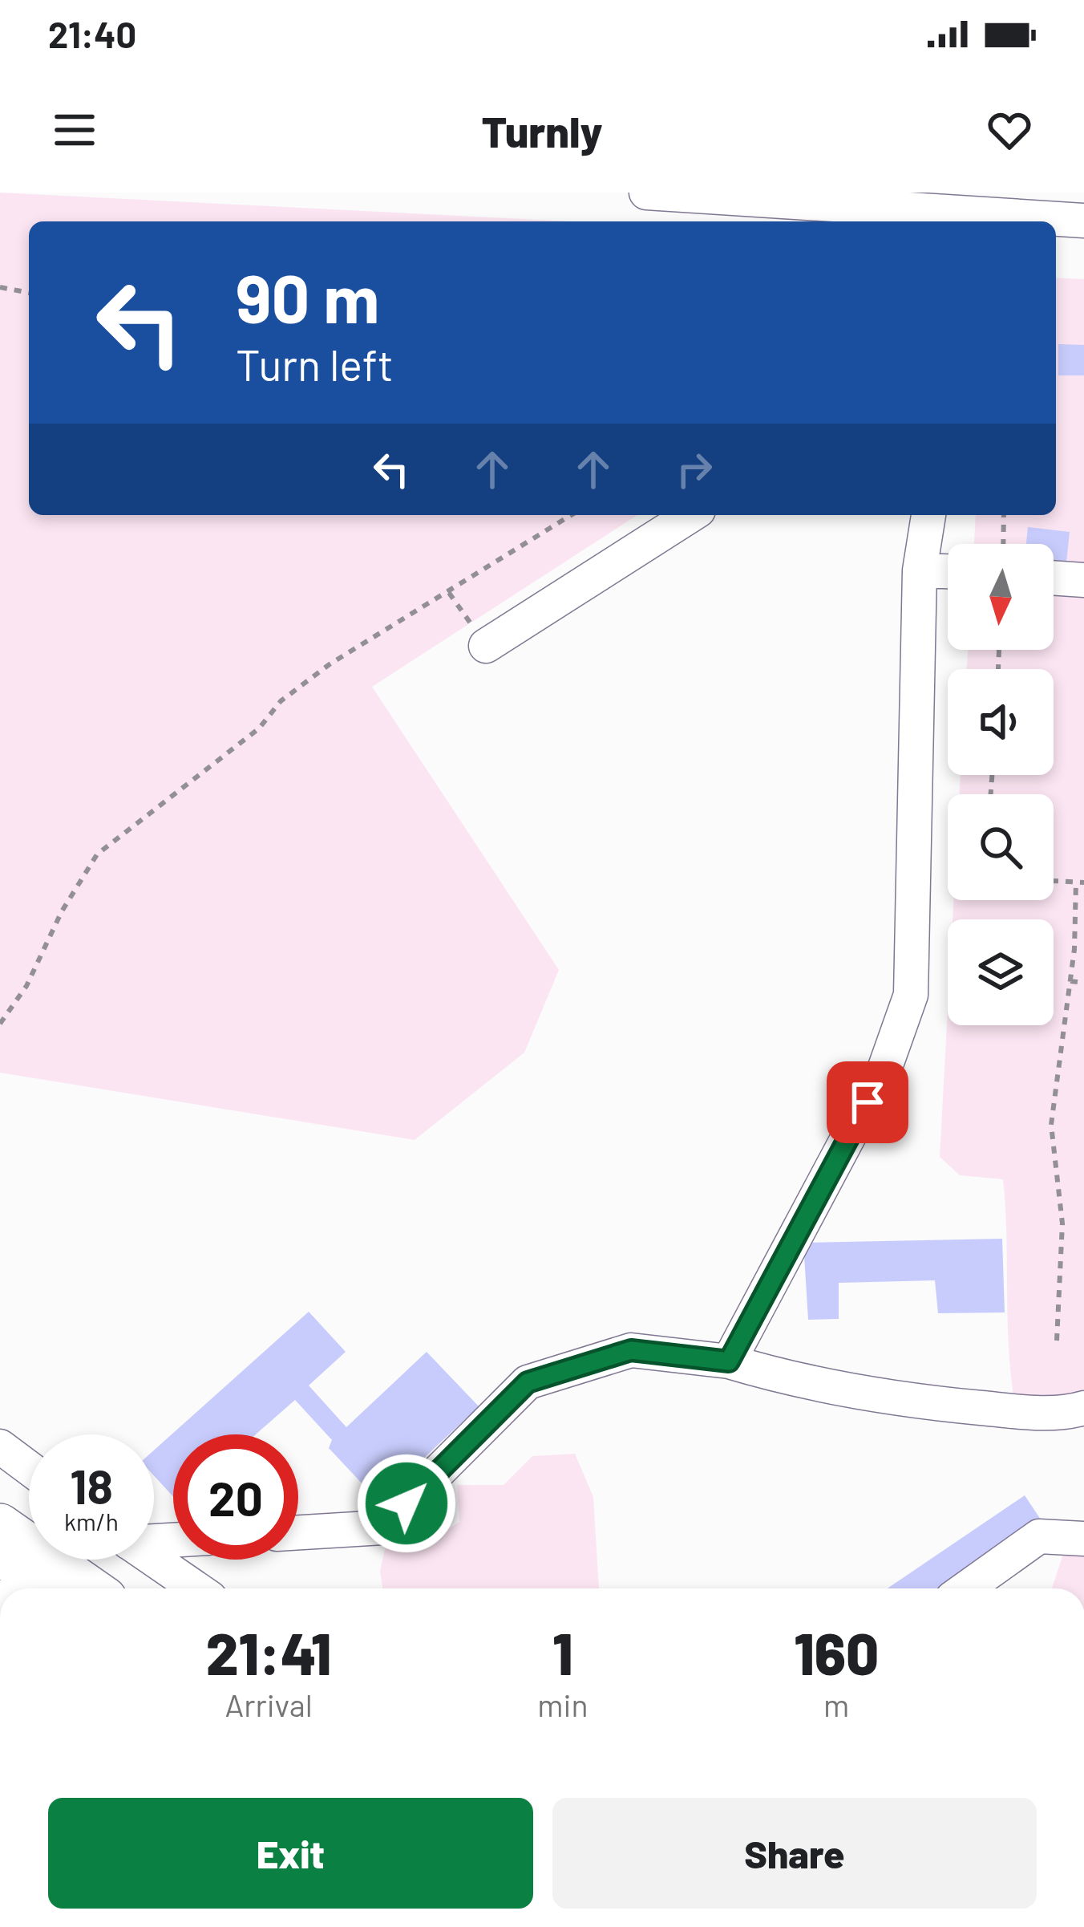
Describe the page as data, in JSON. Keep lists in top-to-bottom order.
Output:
{
  "north": "bottom",
  "page": {
    "status": "21:40",
    "header": "Turnly",
    "turn": ["90 m", "Turn left"],
    "speed": "18 km/h",
    "limit": "20",
    "eta": [
      "21:41",
      "Arrival",
      "1",
      "min",
      "160",
      "m"
    ],
    "buttons": ["Exit", "Share"]
  }
}
